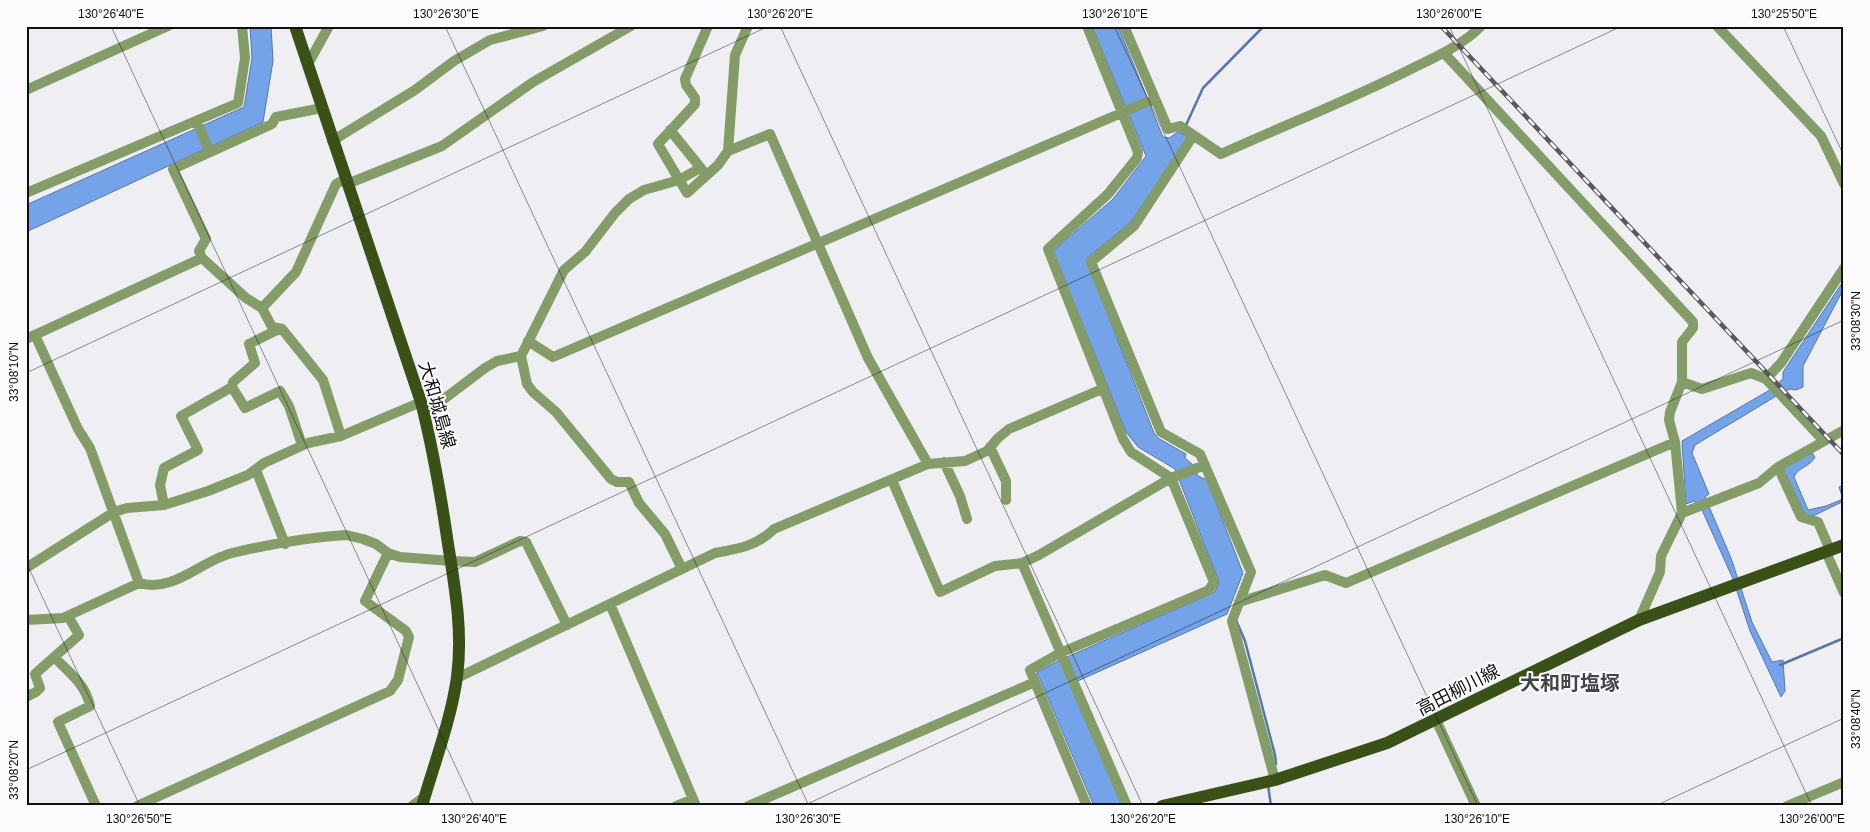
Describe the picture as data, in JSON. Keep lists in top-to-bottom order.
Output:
{
  "streets": {
    "main road": ["大和城島線", "高田柳川線"]
  },
  "districts": ["大和町塩塚"],
  "coordinates": [
    "130°26'40\"E",
    "130°26'30\"E",
    "130°26'20\"E",
    "130°26'10\"E",
    "130°26'00\"E",
    "130°25'50\"E",
    "33°08'30\"N",
    "33°08'10\"N",
    "33°08'40\"N",
    "33°08'20\"N",
    "130°26'50\"E"
  ]
}
